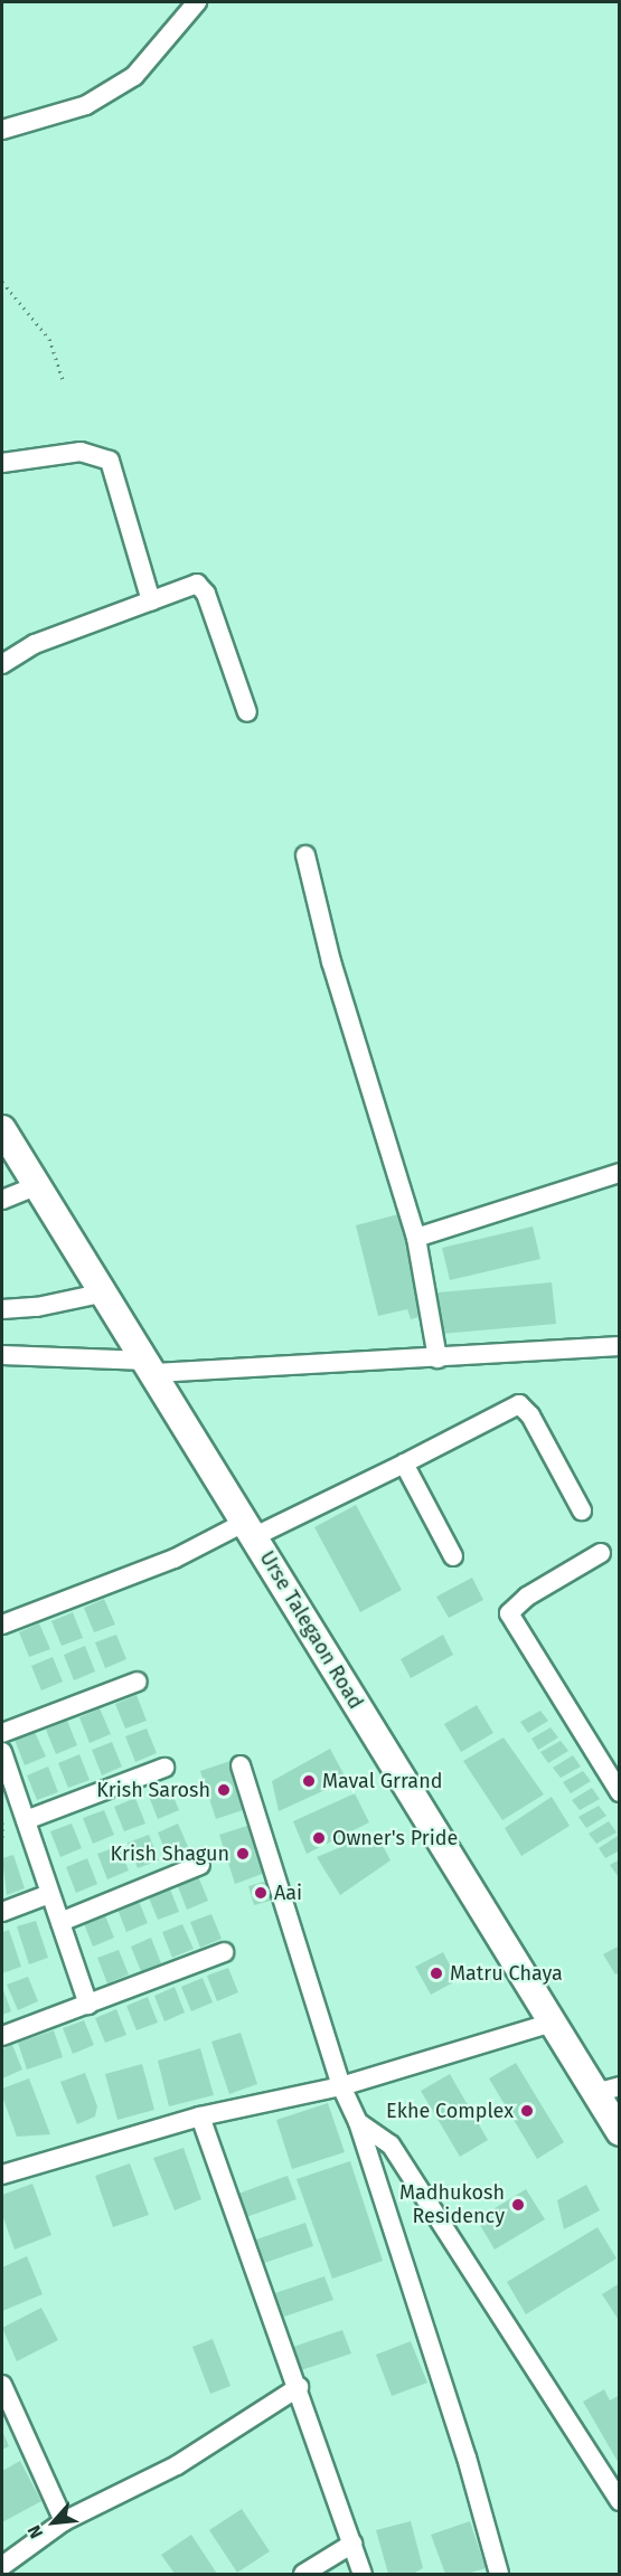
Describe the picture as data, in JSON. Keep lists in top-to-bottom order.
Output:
{
  "streets": {
    "highway": ["Urse Talegaon Road"]
  },
  "places": [
    "Maval Grrand",
    "Krish Sarosh",
    "Owner's Pride",
    "Krish Shagun",
    "Aai",
    "Matru Chaya",
    "Ekhe Complex",
    "Madhukosh Residency"
  ],
  "north": "bottom left"
}
